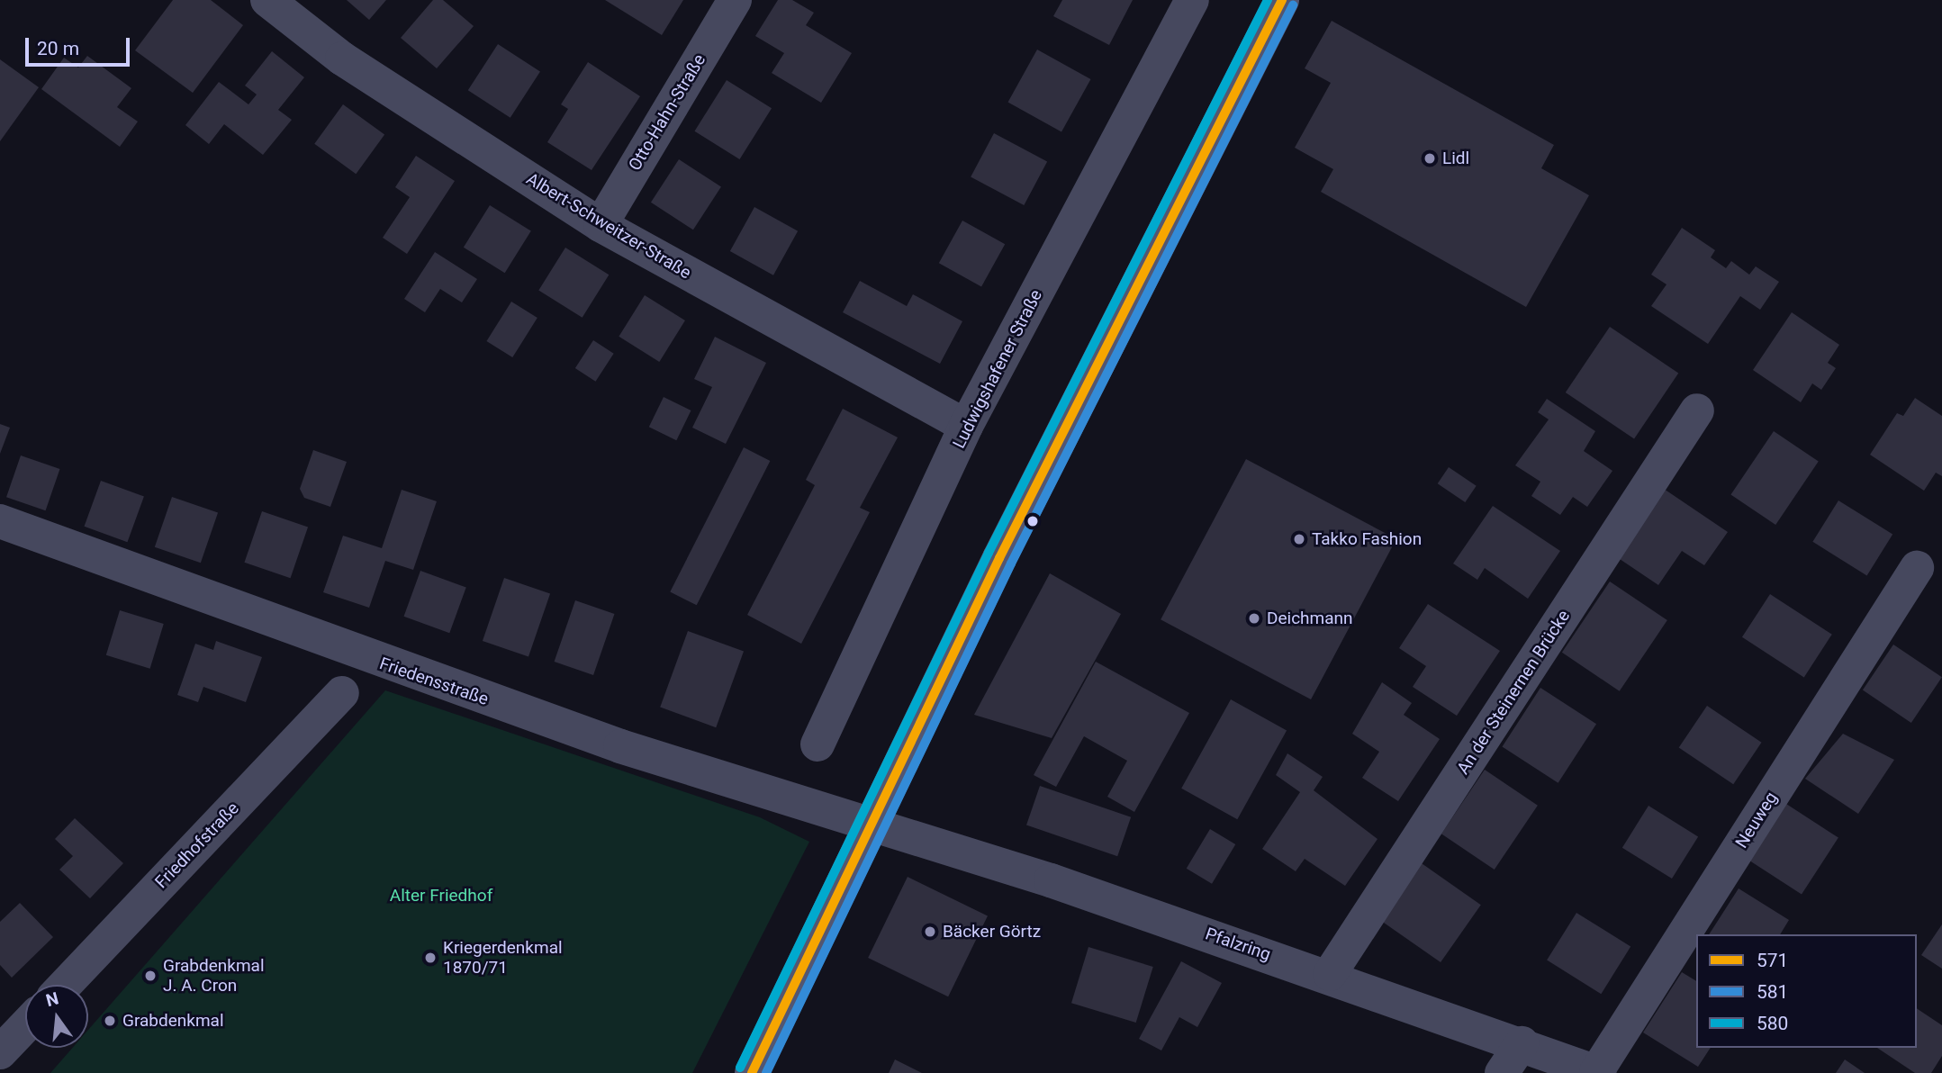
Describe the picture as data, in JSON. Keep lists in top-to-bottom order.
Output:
{
  "streets": {
    "street": [
      "Otto-Hahn-Straße",
      "Albert-Schweitzer-Straße",
      "Ludwigshafener Straße",
      "Friedensstraße",
      "An der Steinernen Brücke",
      "Neuweg",
      "Friedhofstraße",
      "Pfalzring"
    ]
  },
  "crossings": [
    ["Otto-Hahn-Straße", "Albert-Schweitzer-Straße"],
    ["Albert-Schweitzer-Straße", "Ludwigshafener Straße"],
    ["Friedensstraße", "Pfalzring"],
    ["An der Steinernen Brücke", "Pfalzring"],
    ["Neuweg", "Pfalzring"]
  ],
  "parks": ["Alter Friedhof"],
  "places": [
    "Lidl",
    "Takko Fashion",
    "Deichmann",
    "Bäcker Görtz",
    "Kriegerdenkmal 1870/71",
    "Grabdenkmal J. A. Cron",
    "Grabdenkmal"
  ],
  "lines": ["transit line 571", "transit line 580", "transit line 581"],
  "legend": ["571", "581", "580"],
  "scale_bar": "20 m",
  "north": "top"
}
